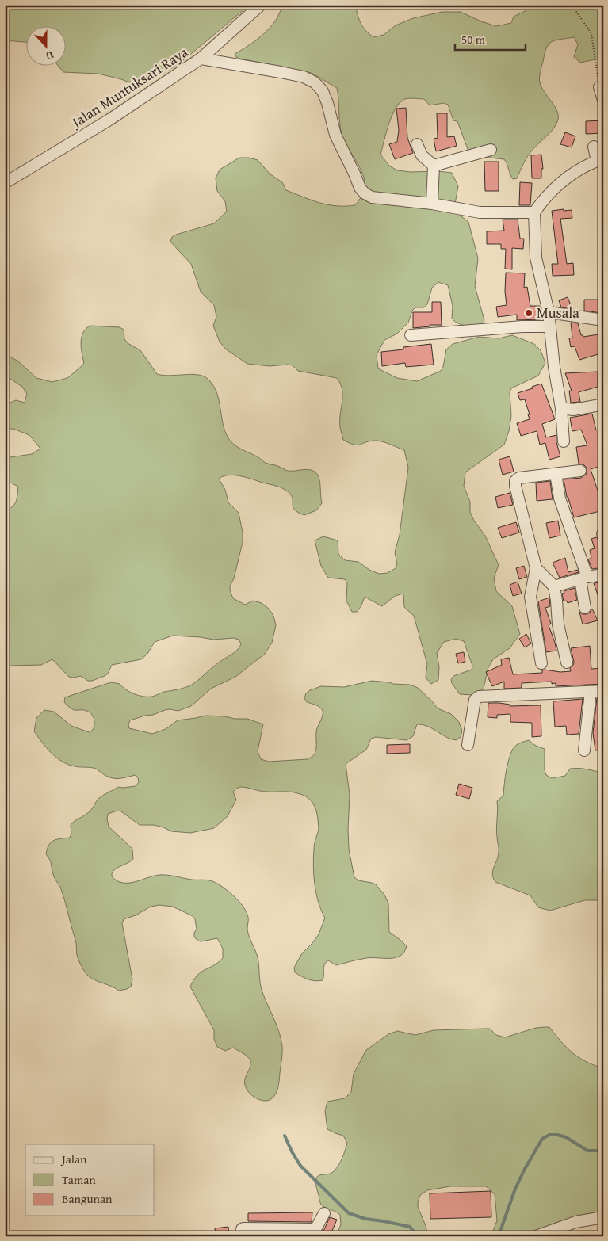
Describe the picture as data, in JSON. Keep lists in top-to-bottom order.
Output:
{
  "streets": {
    "street": ["Jalan Muntuksari Raya"]
  },
  "places": ["Musala"],
  "legend": ["Jalan", "Taman", "Bangunan"],
  "scale_bar": "50 m",
  "north": "bottom"
}
